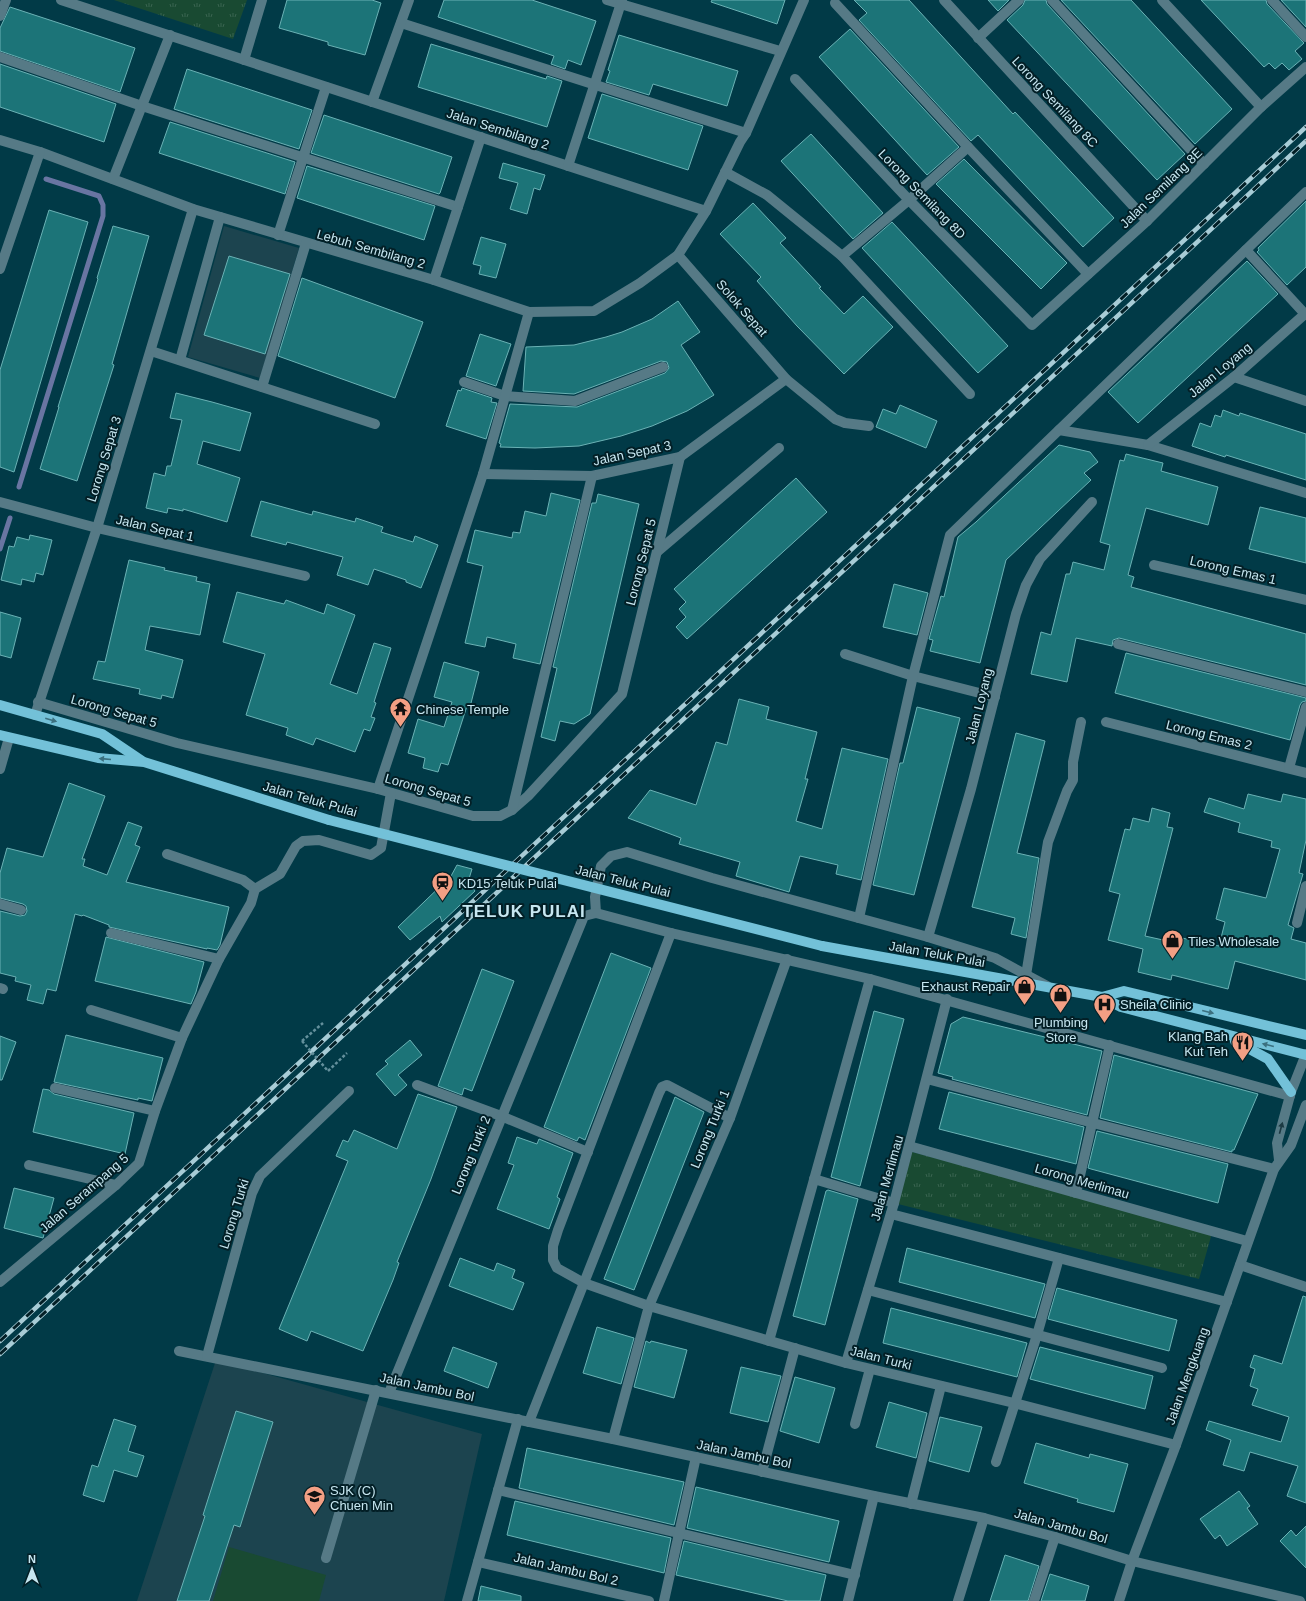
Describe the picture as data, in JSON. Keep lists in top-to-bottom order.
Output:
{
  "streets": {
    "main road": ["Jalan Teluk Pulai"],
    "street": [
      "Lorong Semilang 8C",
      "Jalan Sembilang 2",
      "Jalan Semilang 8E",
      "Lorong Semilang 8D",
      "Lebuh Sembilang 2",
      "Solok Sepat",
      "Jalan Loyang",
      "Jalan Sepat 3",
      "Lorong Sepat 3",
      "Jalan Sepat 1",
      "Lorong Sepat 5",
      "Lorong Emas 1",
      "Lorong Emas 2",
      "Lorong Turki 1",
      "Lorong Turki 2",
      "Jalan Merlimau",
      "Lorong Merlimau",
      "Jalan Serampang 5",
      "Lorong Turki",
      "Jalan Turki",
      "Jalan Mengkuang",
      "Jalan Jambu Bol",
      "Jalan Jambu Bol 2"
    ]
  },
  "crossings": [
    ["Lorong Semilang 8C", "Jalan Semilang 8E"],
    ["Jalan Sembilang 2", "Lebuh Sembilang 2"],
    ["Jalan Semilang 8E", "Lorong Semilang 8D"],
    ["Lebuh Sembilang 2", "Solok Sepat"],
    ["Lebuh Sembilang 2", "Lorong Sepat 3"],
    ["Solok Sepat", "Jalan Sepat 3"],
    ["Jalan Sepat 3", "Lorong Sepat 5"],
    ["Lorong Sepat 3", "Jalan Sepat 1"],
    ["Lorong Sepat 3", "Lorong Sepat 5"],
    ["Lorong Sepat 3", "Jalan Teluk Pulai"],
    ["Lorong Turki 1", "Jalan Turki"],
    ["Lorong Turki 1", "Jalan Jambu Bol"],
    ["Lorong Turki 2", "Jalan Jambu Bol"],
    ["Jalan Merlimau", "Lorong Merlimau"],
    ["Jalan Merlimau", "Jalan Turki"],
    ["Lorong Merlimau", "Jalan Mengkuang"],
    ["Lorong Turki", "Jalan Jambu Bol"],
    ["Jalan Turki", "Jalan Mengkuang"],
    ["Jalan Mengkuang", "Jalan Jambu Bol"]
  ],
  "districts": ["TELUK PULAI"],
  "places": {
    "temple": ["Chinese Temple"],
    "station": ["KD15 Teluk Pulai"],
    "shop": ["Tiles Wholesale", "Exhaust Repair", "Plumbing Store"],
    "hospital": ["Sheila Clinic"],
    "restaurant": ["Klang Bah Kut Teh"],
    "school or university": ["SJK (C) Chuen Min"]
  },
  "north": "top"
}
